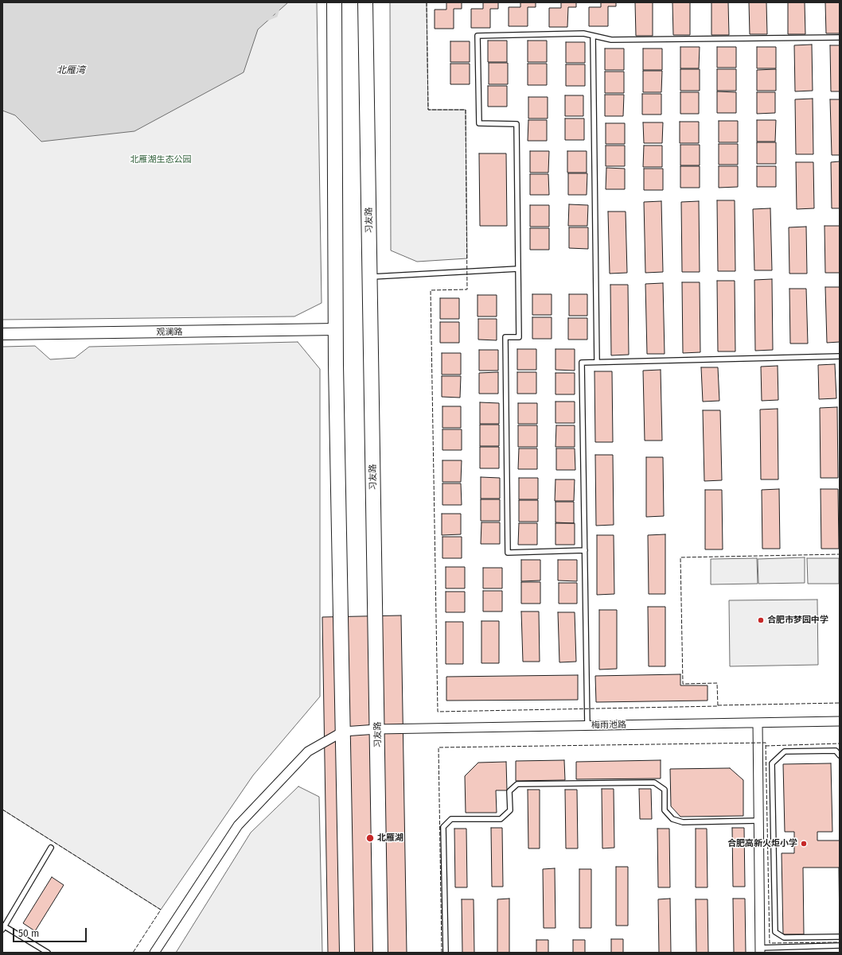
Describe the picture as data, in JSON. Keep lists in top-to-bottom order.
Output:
{
  "streets": {
    "main road": ["习友路"],
    "street": ["观澜路", "梅雨池路"]
  },
  "crossings": [
    ["习友路", "梅雨池路"]
  ],
  "water": ["北雁湾"],
  "parks": ["北雁湖生态公园"],
  "places": ["合肥市梦园中学", "北雁湖", "合肥高新火炬小学"],
  "scale_bar": "50 m"
}
